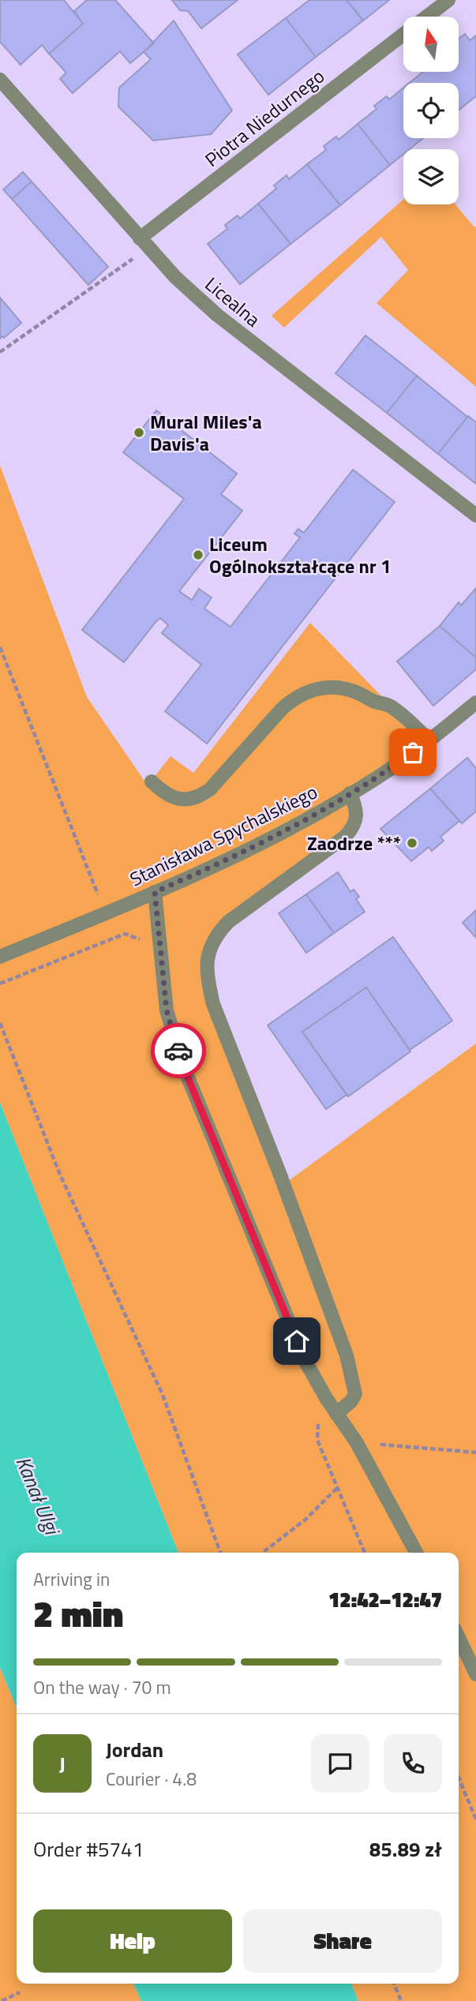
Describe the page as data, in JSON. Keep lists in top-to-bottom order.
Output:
{
  "streets": {
    "street": ["Piotra Niedurnego", "Licealna", "Stanisława Spychalskiego"]
  },
  "crossings": [
    ["Piotra Niedurnego", "Licealna"]
  ],
  "water": ["Kanał Ulgi"],
  "places": ["Mural Miles'a Davis'a", "Liceum Ogólnokształcące nr 1", "Zaodrze ***"],
  "north": "top",
  "page": {
    "heading": ["2 min", "Arriving in", "12:42–12:47"],
    "panel": [
      "Jordan",
      "Courier · 4.8",
      "Order #5741",
      "85.89 zł"
    ],
    "bar": "On the way · 70 m",
    "round": "J",
    "buttons": ["Help", "Share"]
  }
}
